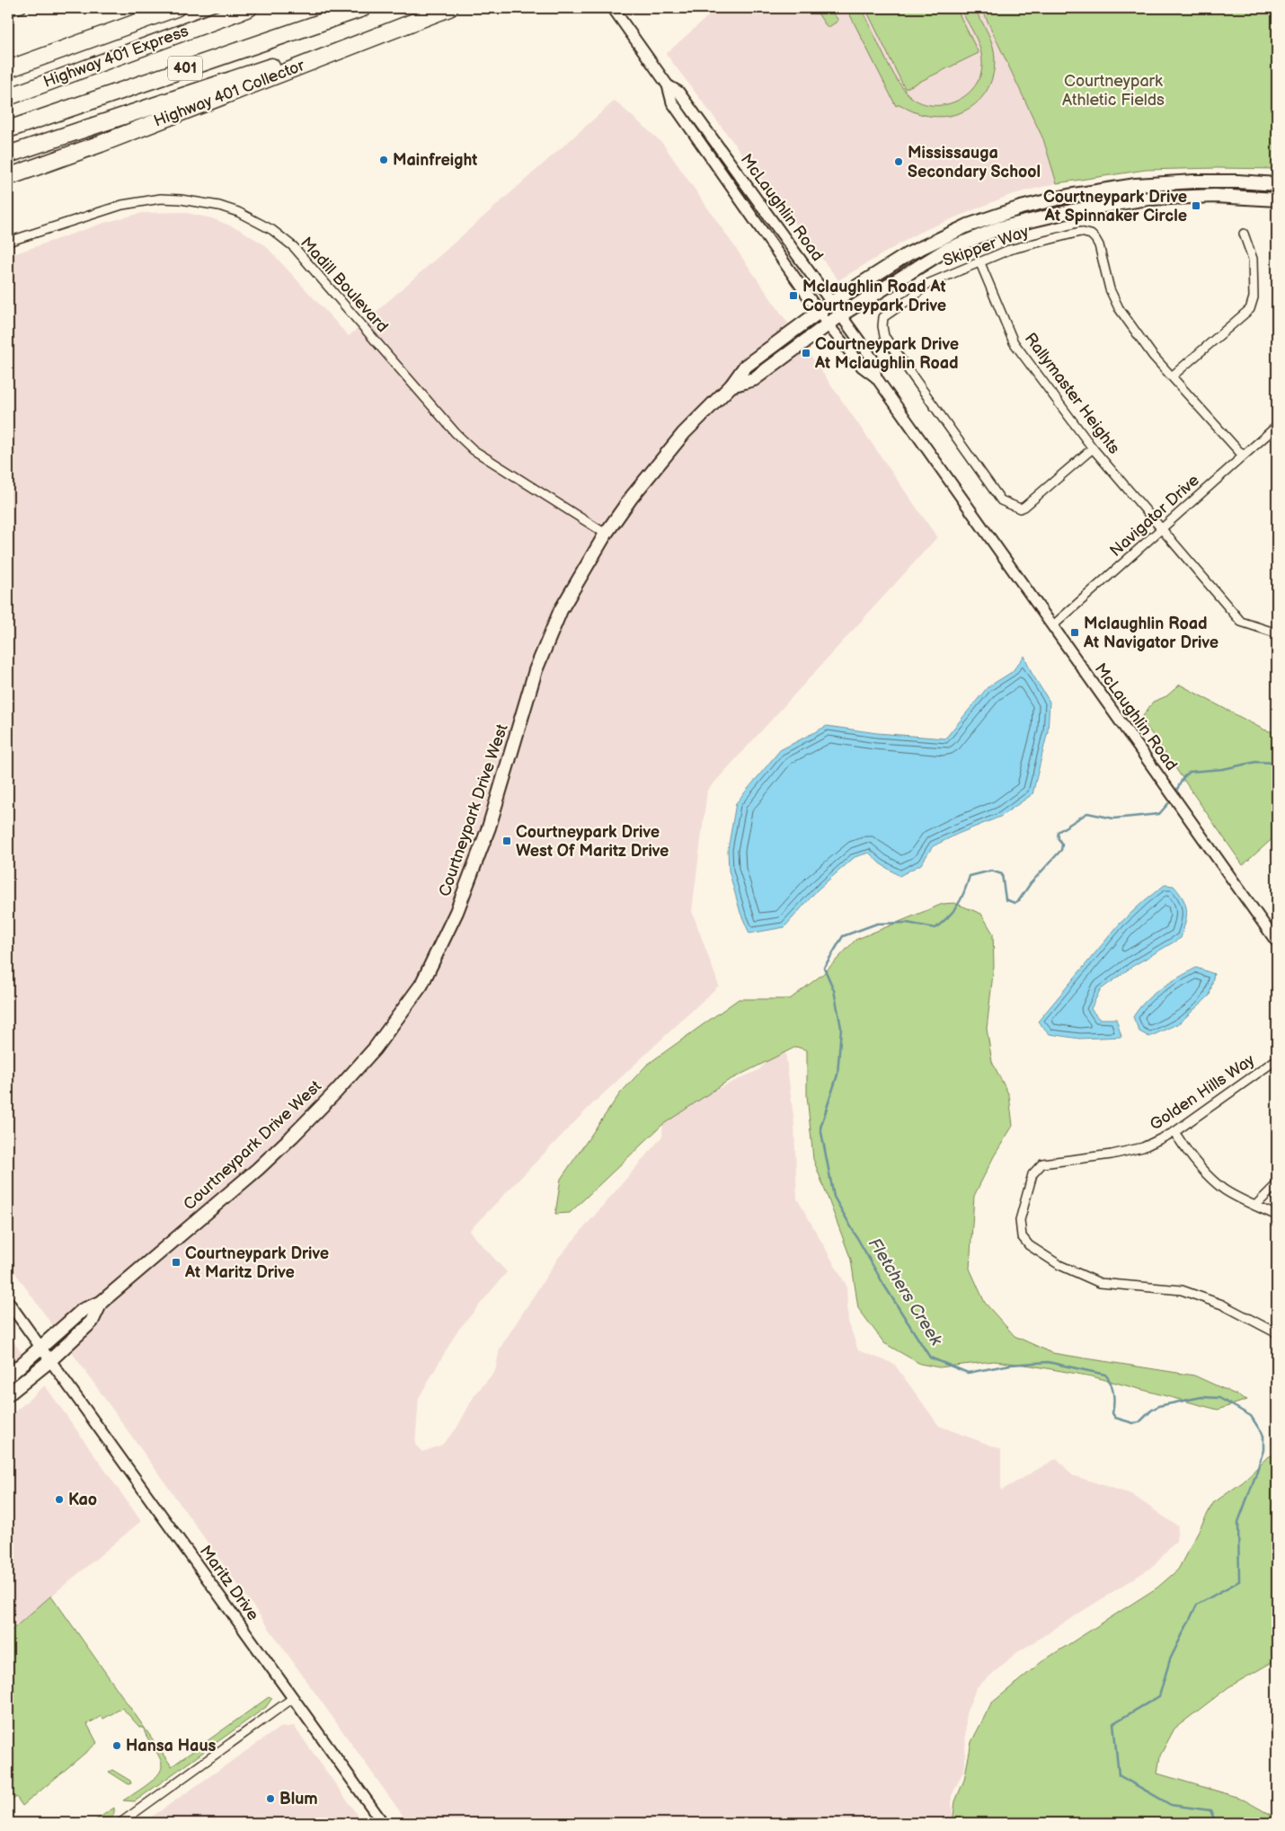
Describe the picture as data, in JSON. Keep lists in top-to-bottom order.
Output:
{
  "streets": {
    "highway": ["Highway 401 Express", "401", "Highway 401 Collector"],
    "main road": ["Courtneypark Drive West"],
    "street": [
      "McLaughlin Road",
      "Skipper Way",
      "Madill Boulevard",
      "Rallymaster Heights",
      "Navigator Drive",
      "Golden Hills Way",
      "Maritz Drive"
    ]
  },
  "crossings": [
    ["McLaughlin Road", "Navigator Drive"],
    ["McLaughlin Road", "Courtneypark Drive West"],
    ["Skipper Way", "Rallymaster Heights"],
    ["Skipper Way", "Navigator Drive"],
    ["Madill Boulevard", "Courtneypark Drive West"],
    ["Rallymaster Heights", "Navigator Drive"],
    ["Courtneypark Drive West", "Maritz Drive"]
  ],
  "water": ["Fletchers Creek"],
  "parks": ["Courtneypark Athletic Fields"],
  "places": {
    "other": [
      "Mainfreight",
      "Mississauga Secondary School",
      "Kao",
      "Hansa Haus",
      "Blum"
    ],
    "transit": [
      "Courtneypark Drive At Spinnaker Circle",
      "Mclaughlin Road At Courtneypark Drive",
      "Courtneypark Drive At Mclaughlin Road",
      "Mclaughlin Road At Navigator Drive",
      "Courtneypark Drive West Of Maritz Drive",
      "Courtneypark Drive At Maritz Drive"
    ]
  }
}
